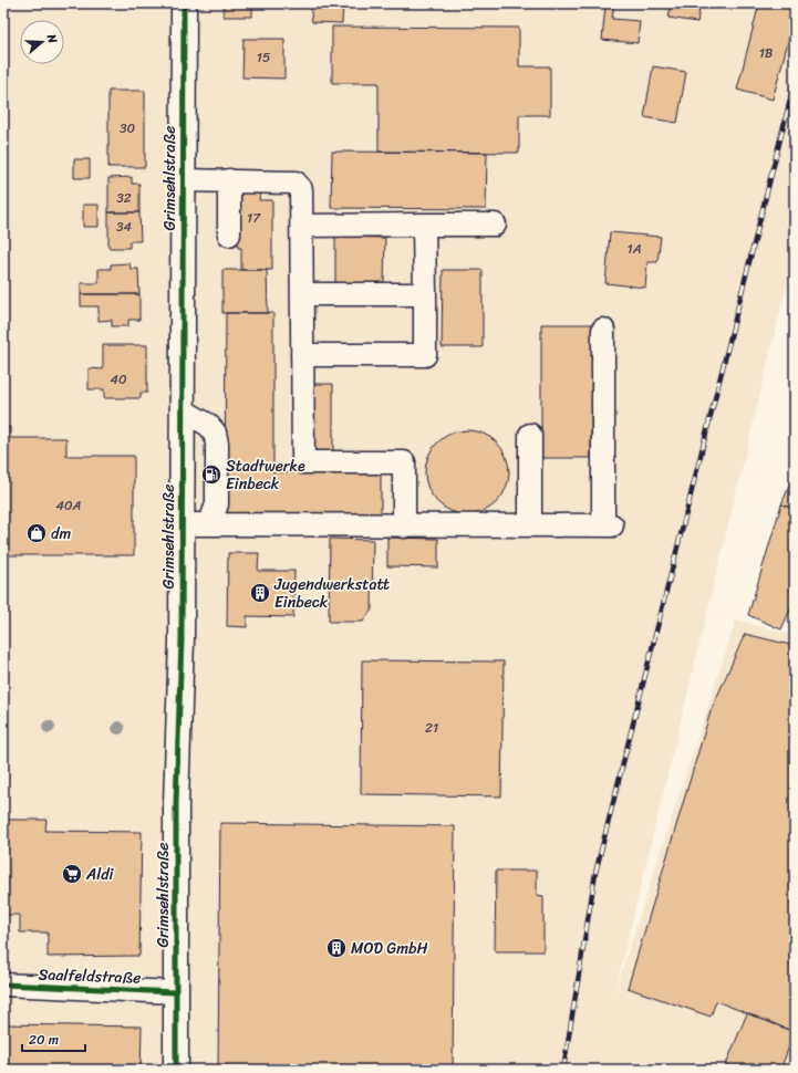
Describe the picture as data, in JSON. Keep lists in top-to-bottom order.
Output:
{
  "streets": {
    "main road": ["Grimsehlstraße"],
    "street": ["Saalfeldstraße"]
  },
  "crossings": [
    ["Grimsehlstraße", "Saalfeldstraße"]
  ],
  "places": {
    "fuel station": ["Stadtwerke Einbeck"],
    "shop": ["dm"],
    "building": ["Jugendwerkstatt Einbeck", "MOD GmbH"],
    "supermarket": ["Aldi"]
  },
  "house_numbers": [
    "1B",
    "15",
    "30",
    "32",
    "17",
    "34",
    "1A",
    "40",
    "40A",
    "21"
  ],
  "scale_bar": "20 m",
  "north": "right"
}
